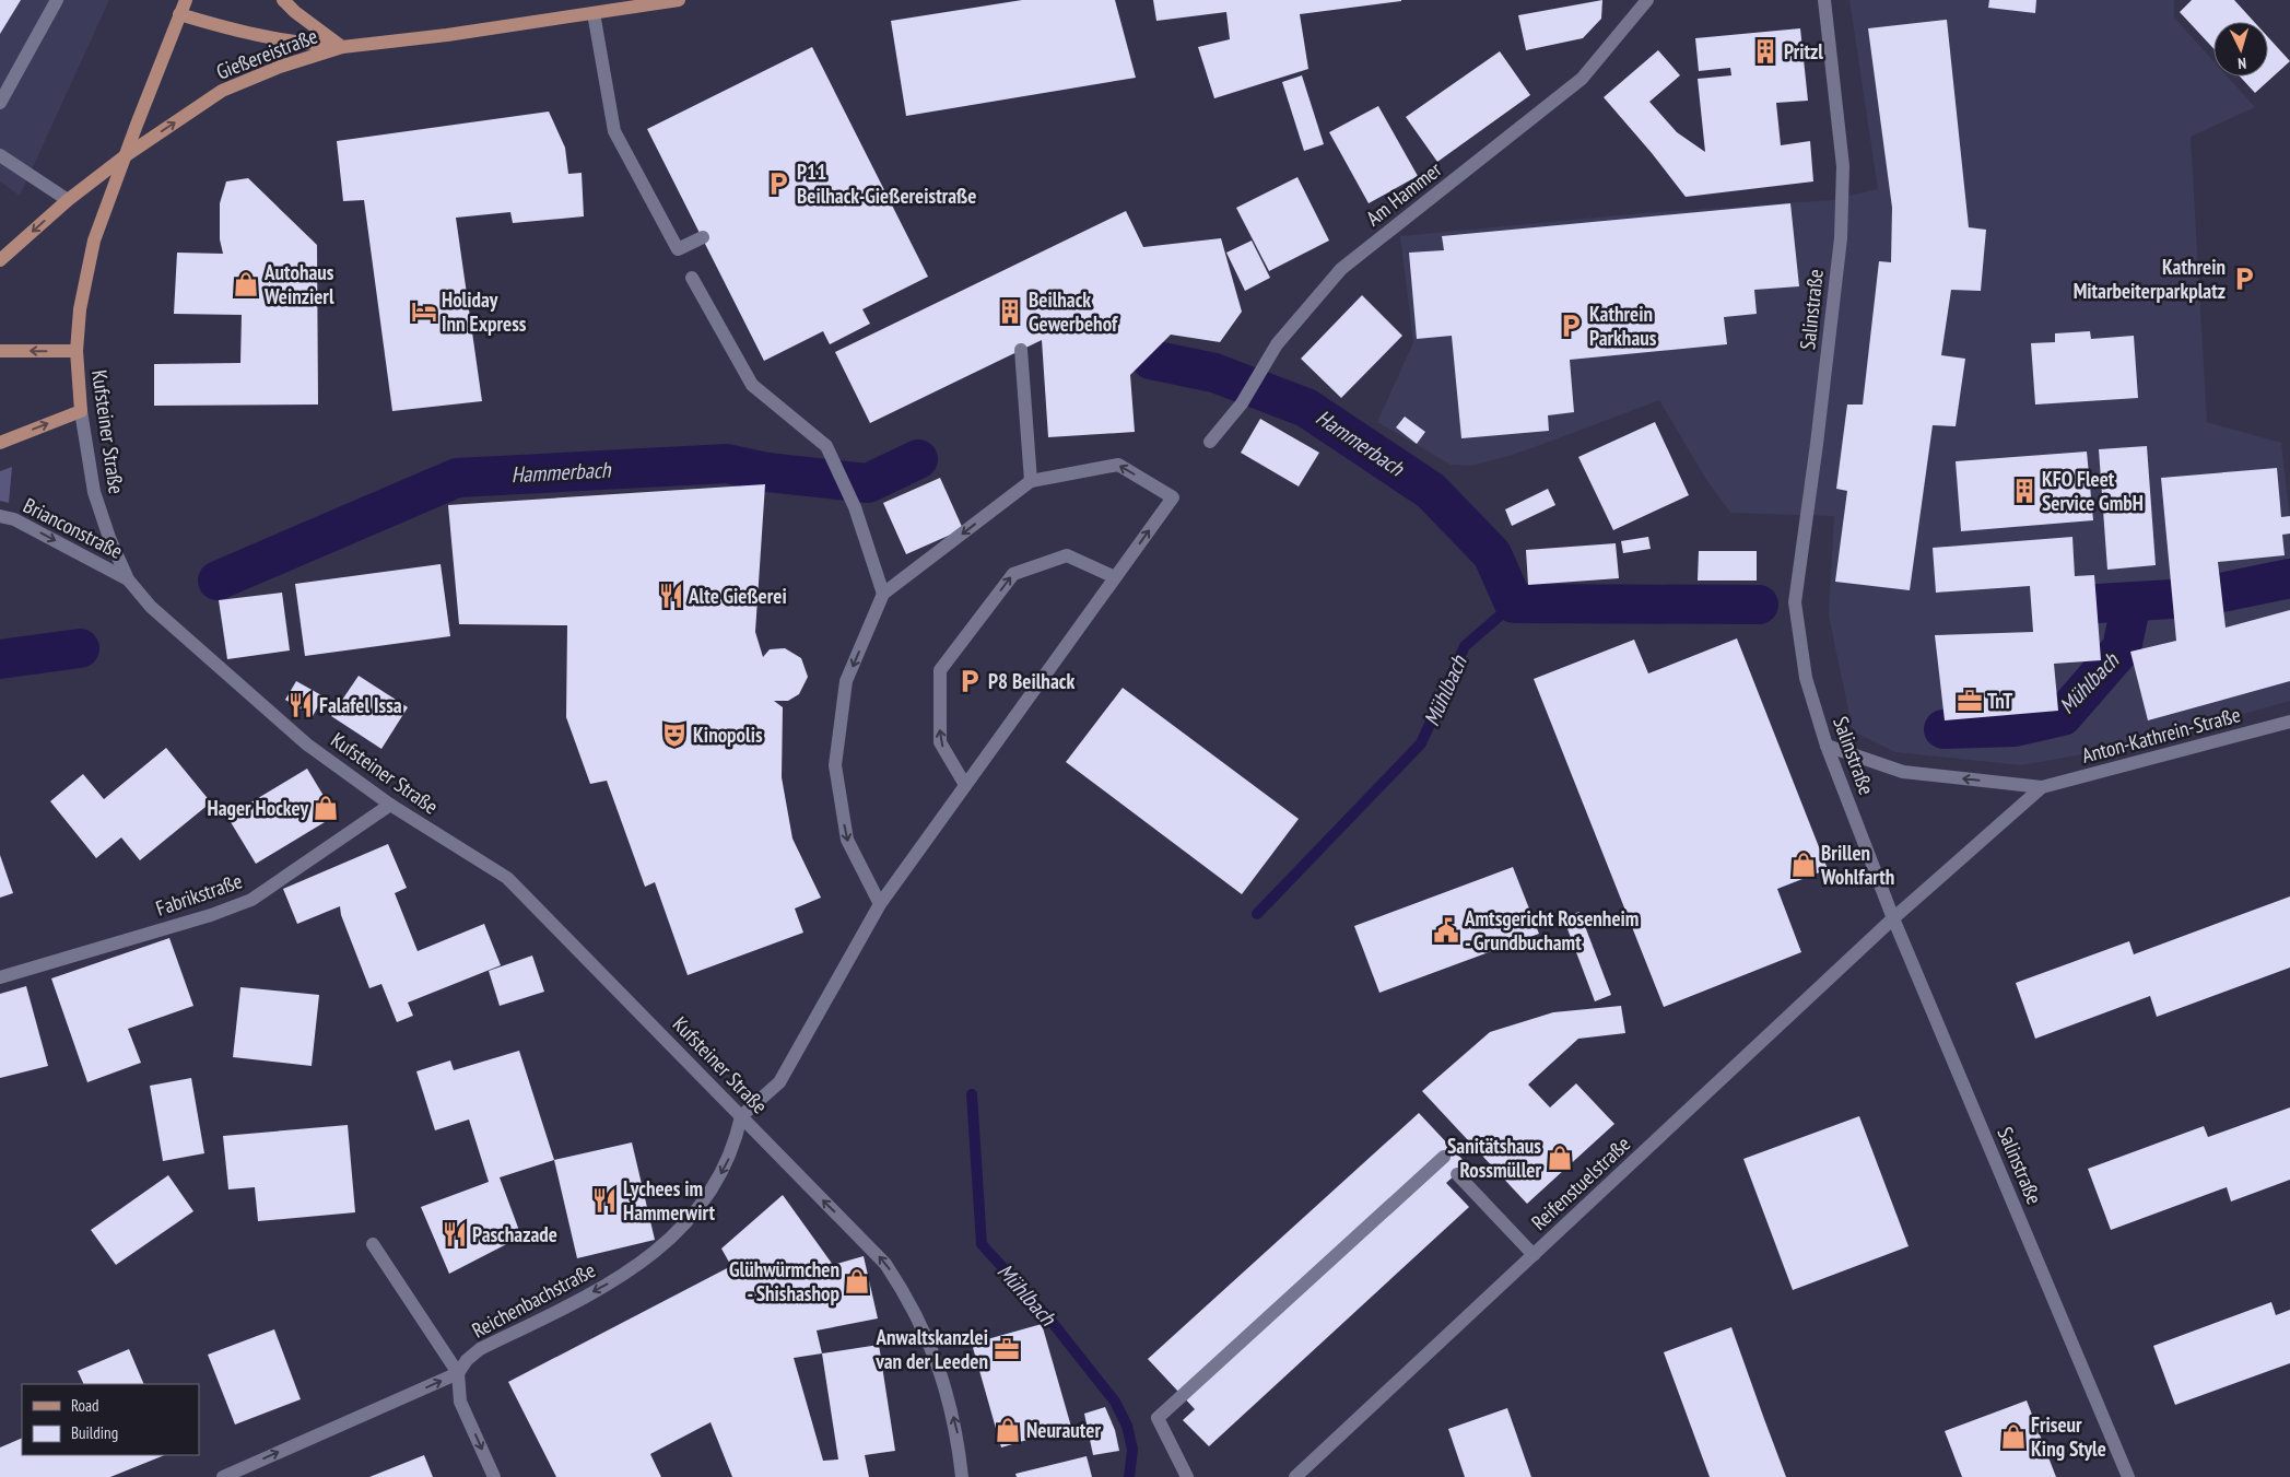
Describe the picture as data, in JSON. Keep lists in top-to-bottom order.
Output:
{
  "streets": {
    "main road": ["Gießereistraße", "Kufsteiner Straße"],
    "street": [
      "Am Hammer",
      "Salinstraße",
      "Brianconstraße",
      "Anton-Kathrein-Straße",
      "Fabrikstraße",
      "Reifenstuelstraße",
      "Reichenbachstraße"
    ]
  },
  "crossings": [
    ["Gießereistraße", "Kufsteiner Straße"],
    ["Salinstraße", "Anton-Kathrein-Straße"],
    ["Salinstraße", "Reifenstuelstraße"],
    ["Kufsteiner Straße", "Brianconstraße"],
    ["Kufsteiner Straße", "Fabrikstraße"],
    ["Kufsteiner Straße", "Reichenbachstraße"],
    ["Anton-Kathrein-Straße", "Reifenstuelstraße"]
  ],
  "one_way": ["Brianconstraße"],
  "water": ["Hammerbach", "Mühlbach"],
  "places": {
    "building": ["Pritzl", "Beilhack Gewerbehof", "KFO Fleet Service GmbH"],
    "parking": [
      "P11 Beilhack-Gießereistraße",
      "Kathrein Mitarbeiterparkplatz",
      "Kathrein Parkhaus",
      "P8 Beilhack"
    ],
    "shop": [
      "Autohaus Weinzierl",
      "Hager Hockey",
      "Brillen Wohlfarth",
      "Sanitätshaus Rossmüller",
      "Glühwürmchen - Shishashop",
      "Neurauter",
      "Friseur King Style"
    ],
    "hotel": ["Holiday Inn Express"],
    "restaurant": [
      "Alte Gießerei",
      "Falafel Issa",
      "Lychees im Hammerwirt",
      "Paschazade"
    ],
    "office": ["TnT", "Anwaltskanzlei van der Leeden"],
    "theatre": ["Kinopolis"],
    "public building": ["Amtsgericht Rosenheim - Grundbuchamt"]
  },
  "legend": ["Road", "Building"],
  "north": "bottom"
}
